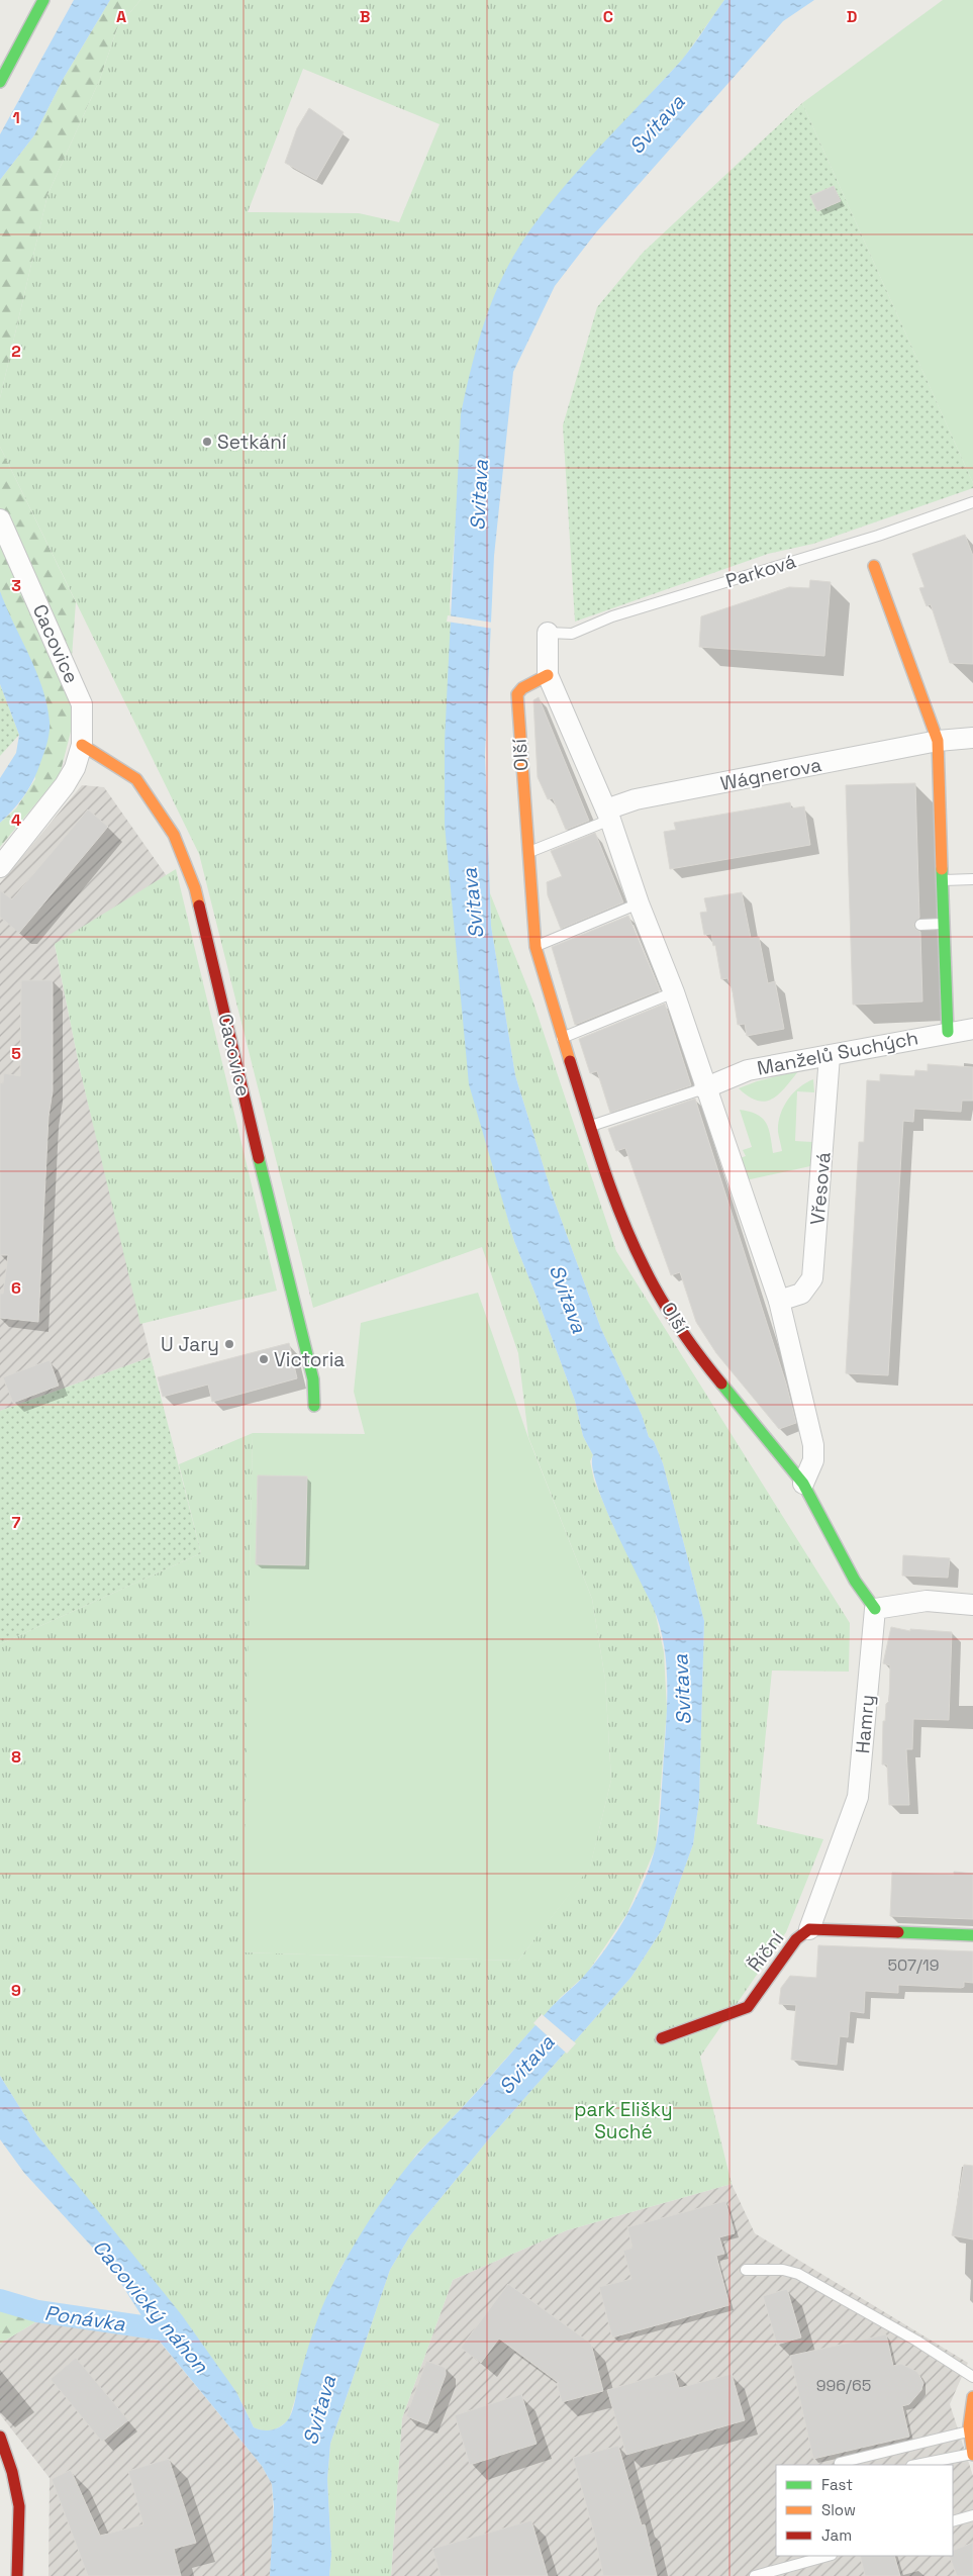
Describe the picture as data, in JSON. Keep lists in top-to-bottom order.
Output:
{
  "streets": {
    "street": [
      "Cacovice",
      "Olší",
      "Wágnerova",
      "Manželů Suchých",
      "Vřesová",
      "Hamry",
      "Říční"
    ],
    "lane": ["Parková"]
  },
  "crossings": [
    ["Olší", "Hamry"],
    ["Manželů Suchých", "Vřesová"],
    ["Hamry", "Říční"]
  ],
  "water": ["Svitava", "Cacovický náhon", "Ponávka"],
  "parks": ["park Elišky Suché"],
  "places": ["Setkání", "U Jary", "Victoria"],
  "house_numbers": ["507/19", "996/65"],
  "legend": ["Fast", "Slow", "Jam"],
  "grid": {
    "columns": [
      "A",
      "B",
      "C",
      "D"
    ],
    "rows": [
      "1",
      "2",
      "3",
      "4",
      "5",
      "6",
      "7",
      "8",
      "9"
    ]
  }
}
